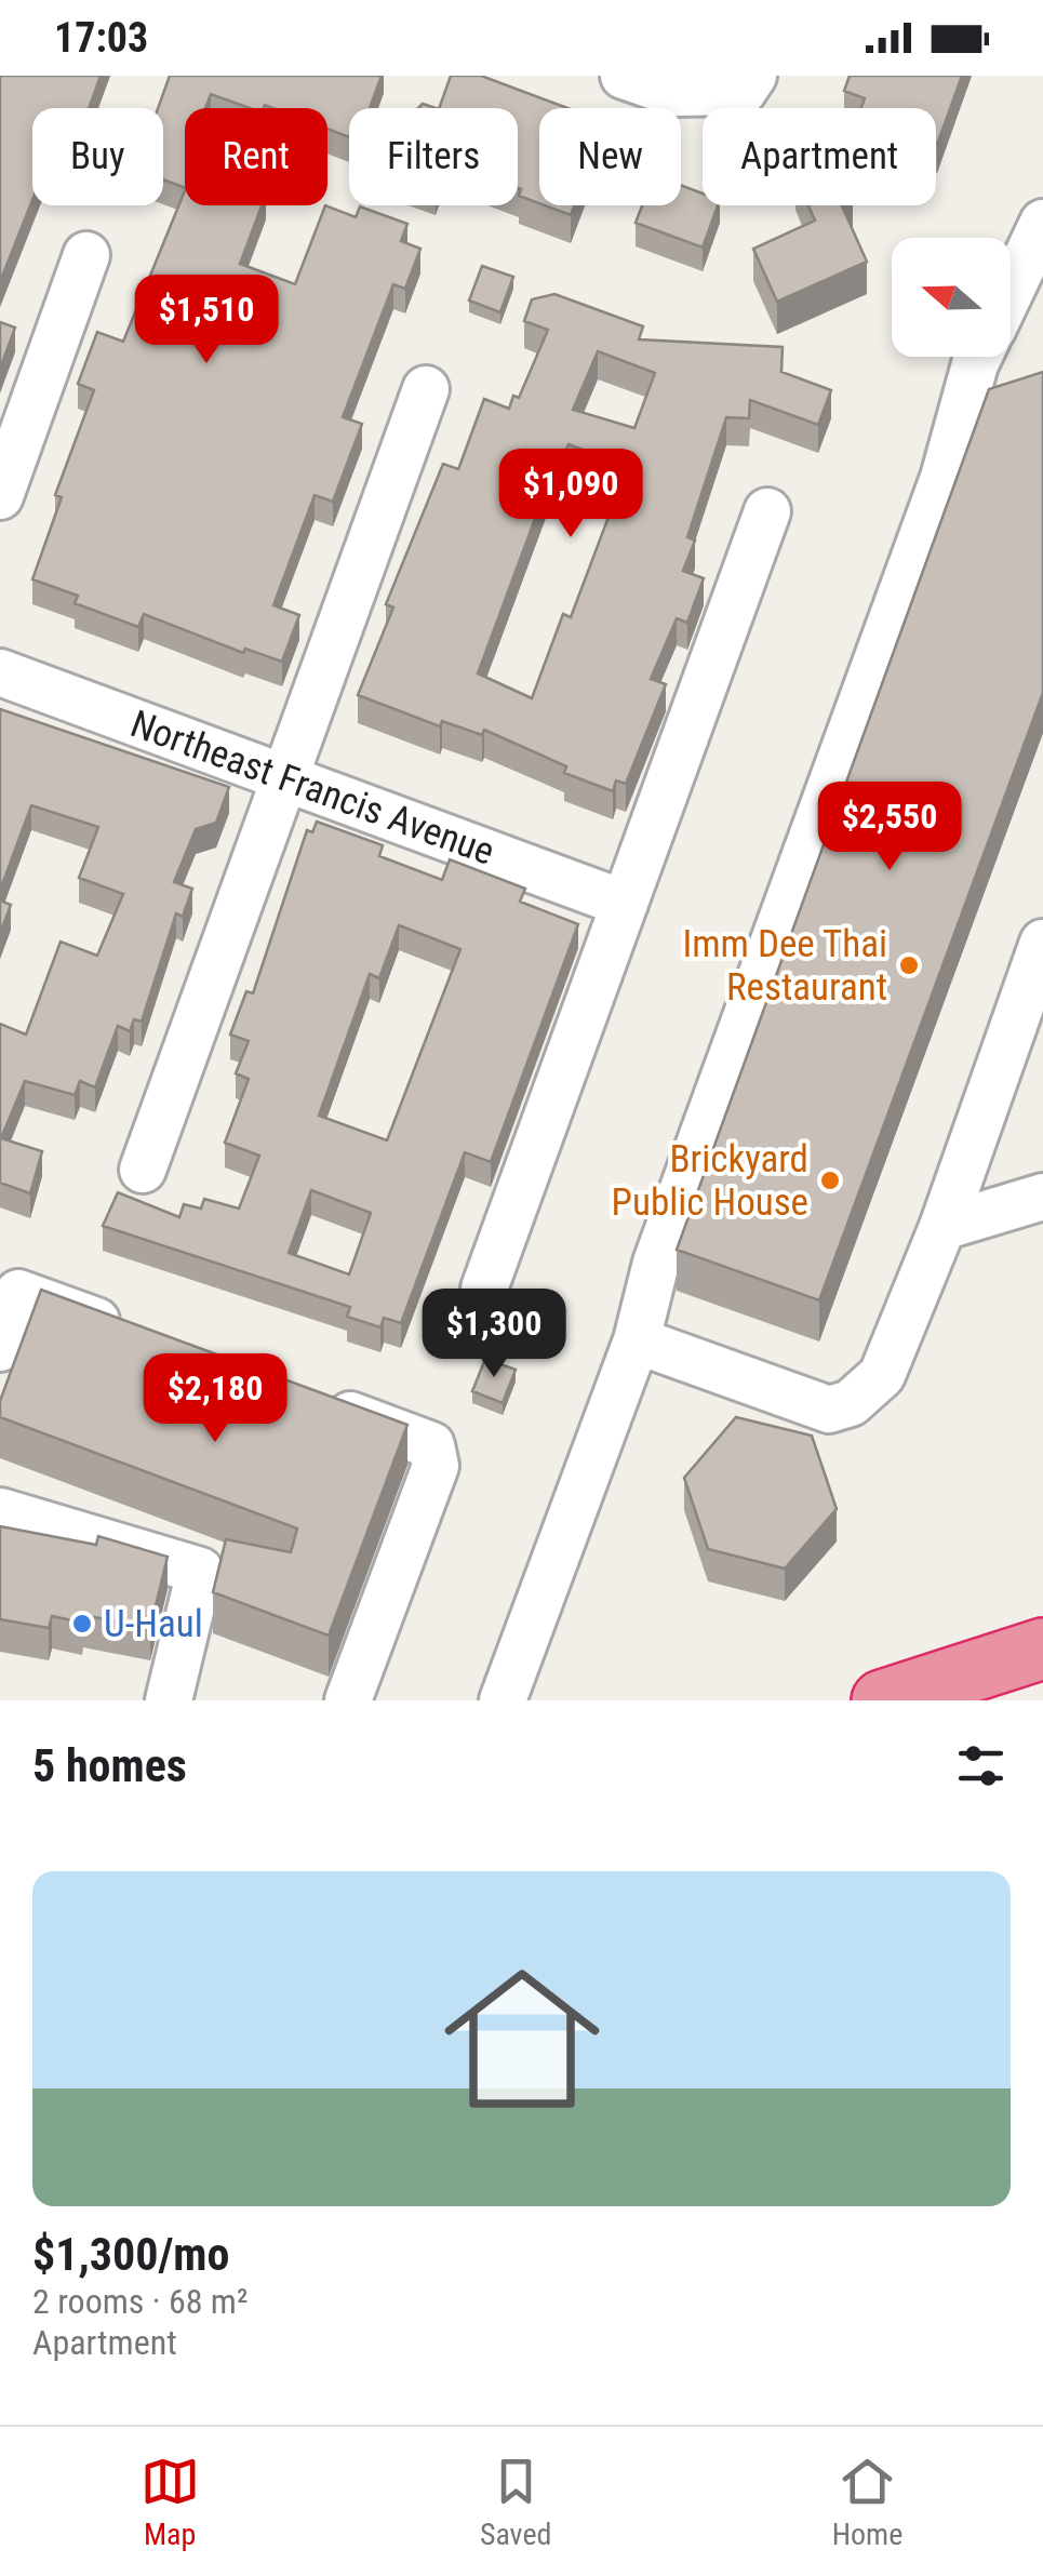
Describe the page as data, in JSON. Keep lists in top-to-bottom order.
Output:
{
  "streets": {
    "street": ["Northeast Francis Avenue"]
  },
  "places": ["Imm Dee Thai Restaurant", "Brickyard Public House", "U-Haul"],
  "north": "left",
  "page": {
    "status": "17:03",
    "chip": [
      "Buy",
      "Rent",
      "Filters",
      "New",
      "Apartment"
    ],
    "price": [
      "$1,510",
      "$1,090",
      "$2,550",
      "$1,300",
      "$2,180"
    ],
    "heading": "5 homes",
    "list": [
      {
        "name": "$1,300/mo",
        "note": "2 rooms · 68 m² · Apartment"
      }
    ],
    "tabs": ["Map", "Saved", "Home"]
  }
}
